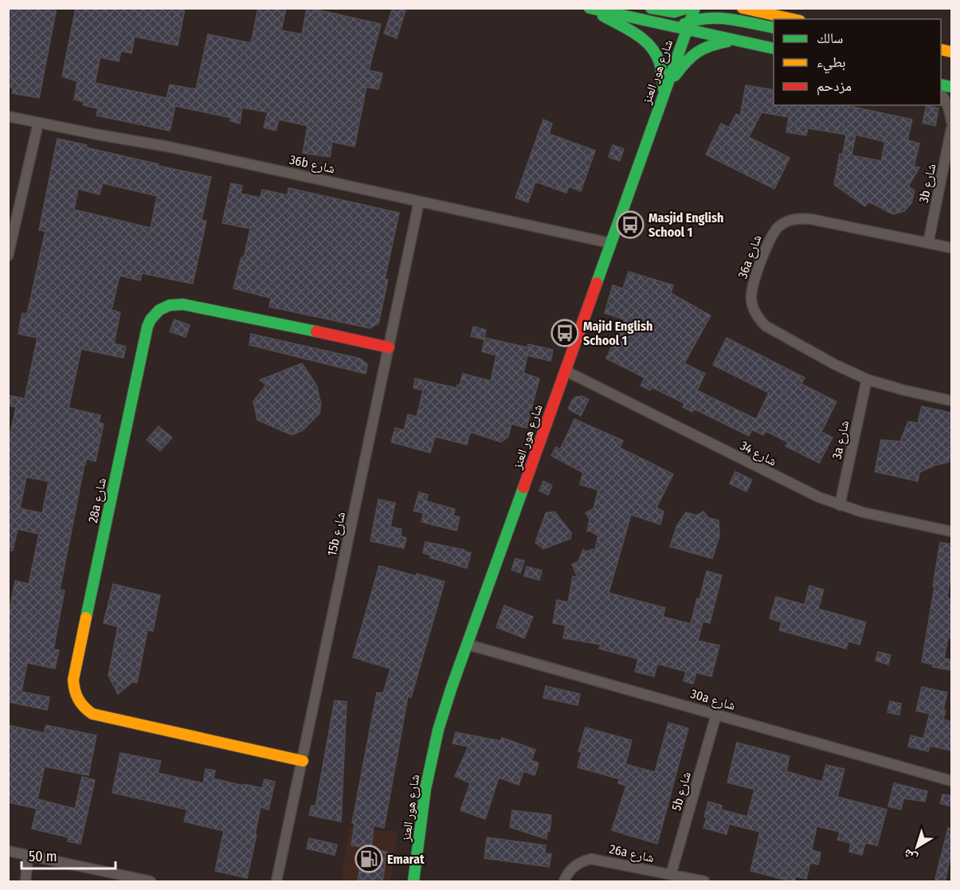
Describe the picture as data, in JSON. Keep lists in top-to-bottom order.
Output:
{
  "streets": {
    "street": [
      "شارع هور العنز",
      "36b شارع",
      "3b شارع",
      "36a شارع",
      "3a شارع",
      "شارع 34",
      "28a شارع",
      "15b شارع",
      "30a شارع",
      "5b شارع",
      "26a شارع"
    ]
  },
  "crossings": [
    ["شارع هور العنز", "36b شارع"],
    ["شارع هور العنز", "شارع 34"],
    ["شارع هور العنز", "30a شارع"],
    ["36b شارع", "15b شارع"],
    ["3b شارع", "36a شارع"],
    ["36a شارع", "3a شارع"],
    ["3a شارع", "شارع 34"],
    ["28a شارع", "15b شارع"],
    ["30a شارع", "5b شارع"],
    ["5b شارع", "26a شارع"]
  ],
  "places": {
    "bus stop": ["Masjid English School 1", "Majid English School 1"],
    "fuel station": ["Emarat"]
  },
  "legend": ["سالك", "بطيء", "مزدحم"],
  "scale_bar": "50 m",
  "north": "bottom left"
}
